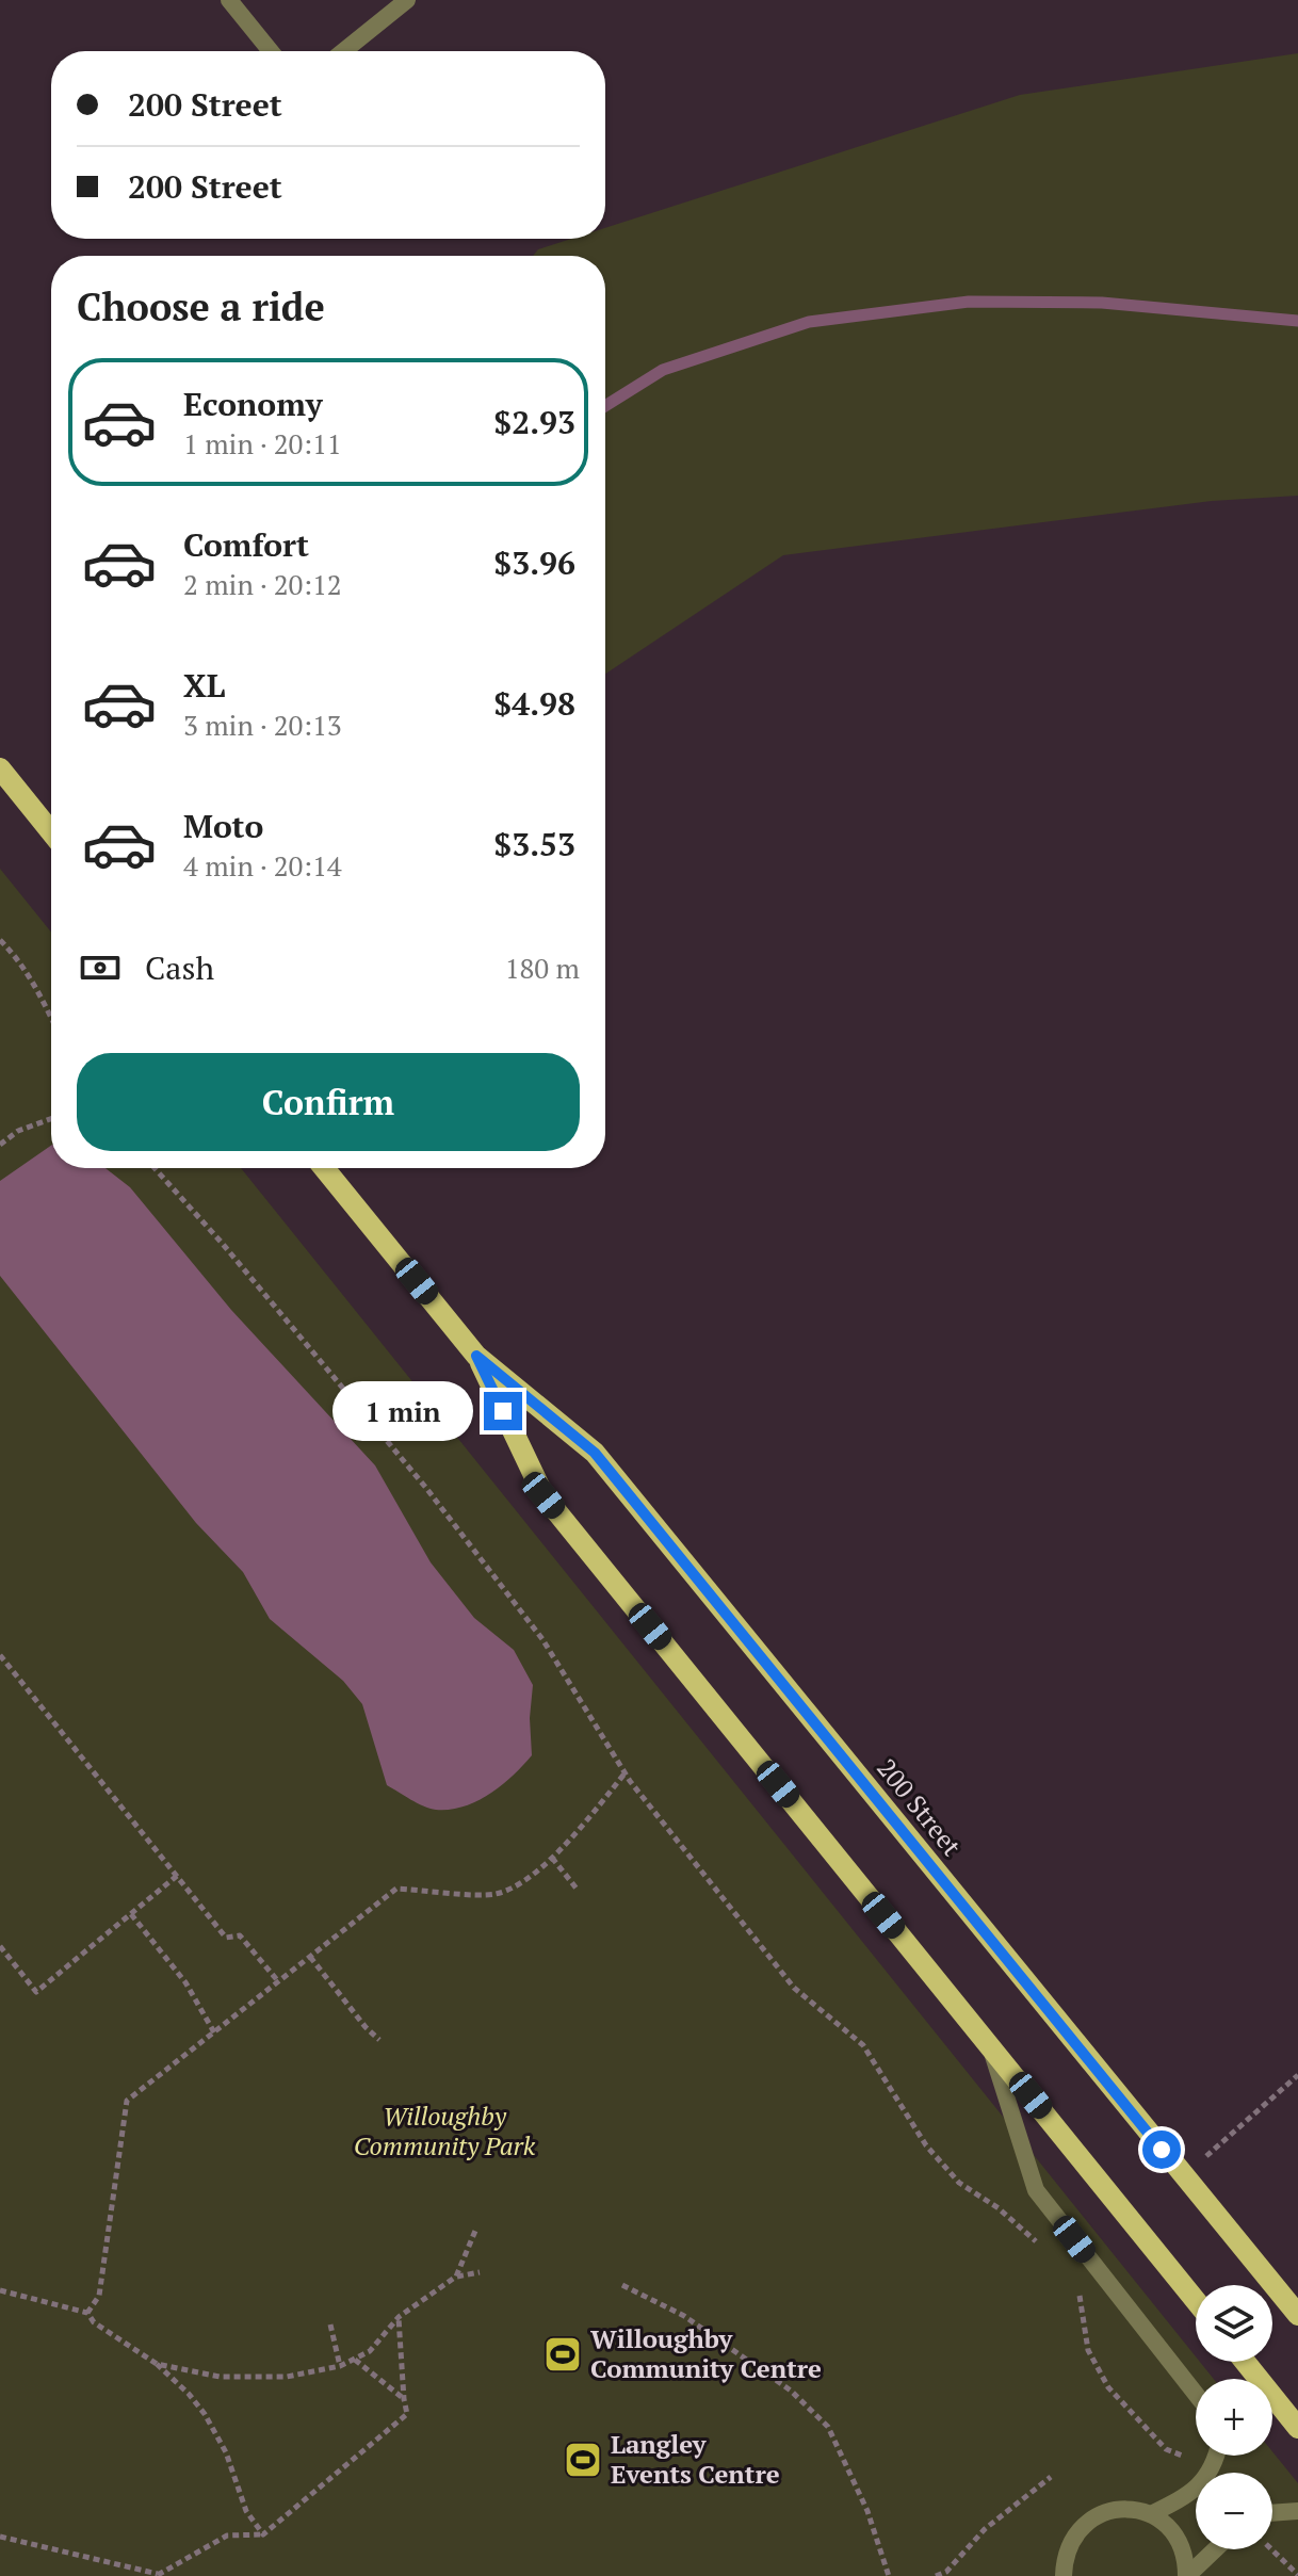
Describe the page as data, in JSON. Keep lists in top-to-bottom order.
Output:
{
  "streets": {
    "main road": ["200 Street"]
  },
  "parks": ["Willoughby Community Park"],
  "places": {
    "sports": ["Willoughby Community Centre", "Langley Events Centre"]
  },
  "page": {
    "banner": ["200 Street", "200 Street"],
    "heading": "Choose a ride",
    "list": [
      {
        "name": "Economy",
        "note": "1 min · 20:11",
        "value": "$2.93"
      },
      {
        "name": "Comfort",
        "note": "2 min · 20:12",
        "value": "$3.96"
      },
      {
        "name": "XL",
        "note": "3 min · 20:13",
        "value": "$4.98"
      },
      {
        "name": "Moto",
        "note": "4 min · 20:14",
        "value": "$3.53"
      }
    ],
    "pay": ["Cash", "180 m"],
    "buttons": "Confirm",
    "bubble": "1 min",
    "map_buttons": ["+", "−"]
  }
}
